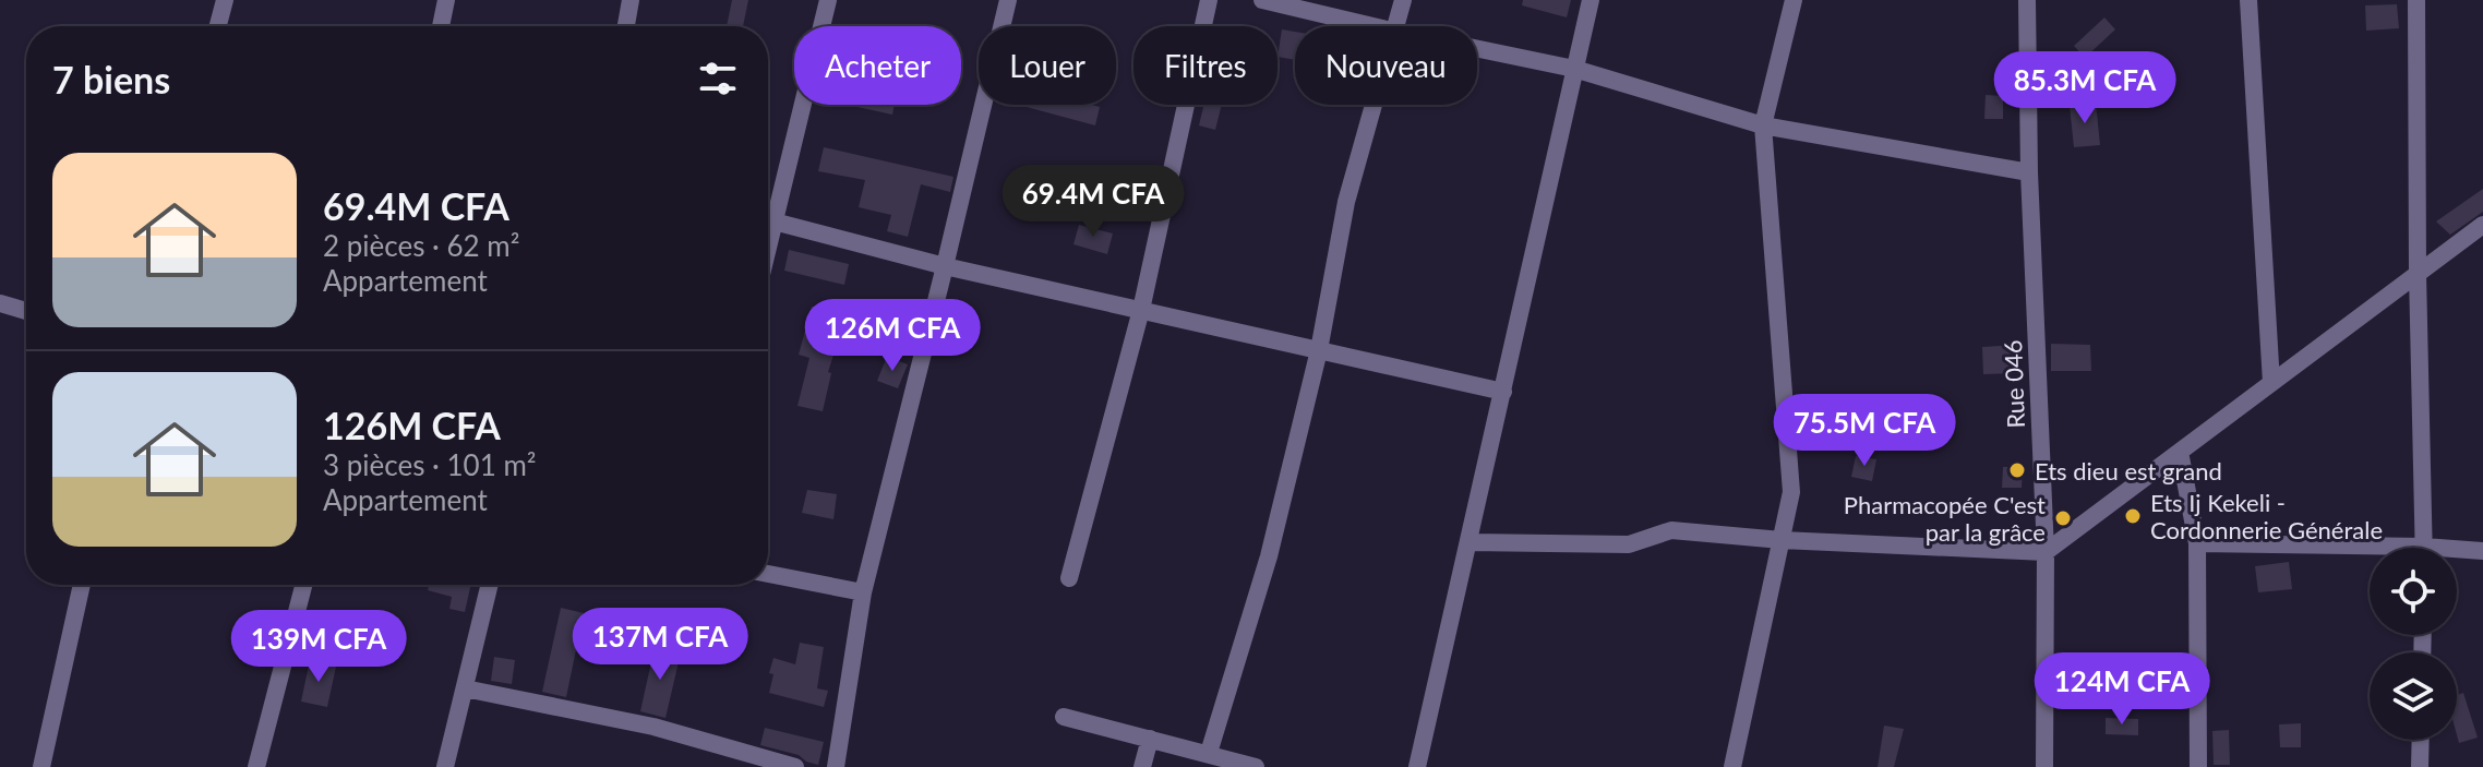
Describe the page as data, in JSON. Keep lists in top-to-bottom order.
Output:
{
  "streets": {
    "street": ["Rue 046"]
  },
  "places": ["Ets dieu est grand", "Ets Ij Kekeli - Cordonnerie Générale", "Pharmacopée C'est par la grâce"],
  "page": {
    "chip": [
      "Acheter",
      "Louer",
      "Filtres",
      "Nouveau"
    ],
    "heading": "7 biens",
    "price": [
      "85.3M CFA",
      "69.4M CFA",
      "126M CFA",
      "75.5M CFA",
      "137M CFA",
      "139M CFA",
      "124M CFA"
    ],
    "list": [
      {
        "name": "69.4M CFA",
        "note": "2 pièces · 62 m² · Appartement"
      },
      {
        "name": "126M CFA",
        "note": "3 pièces · 101 m² · Appartement"
      }
    ]
  }
}
